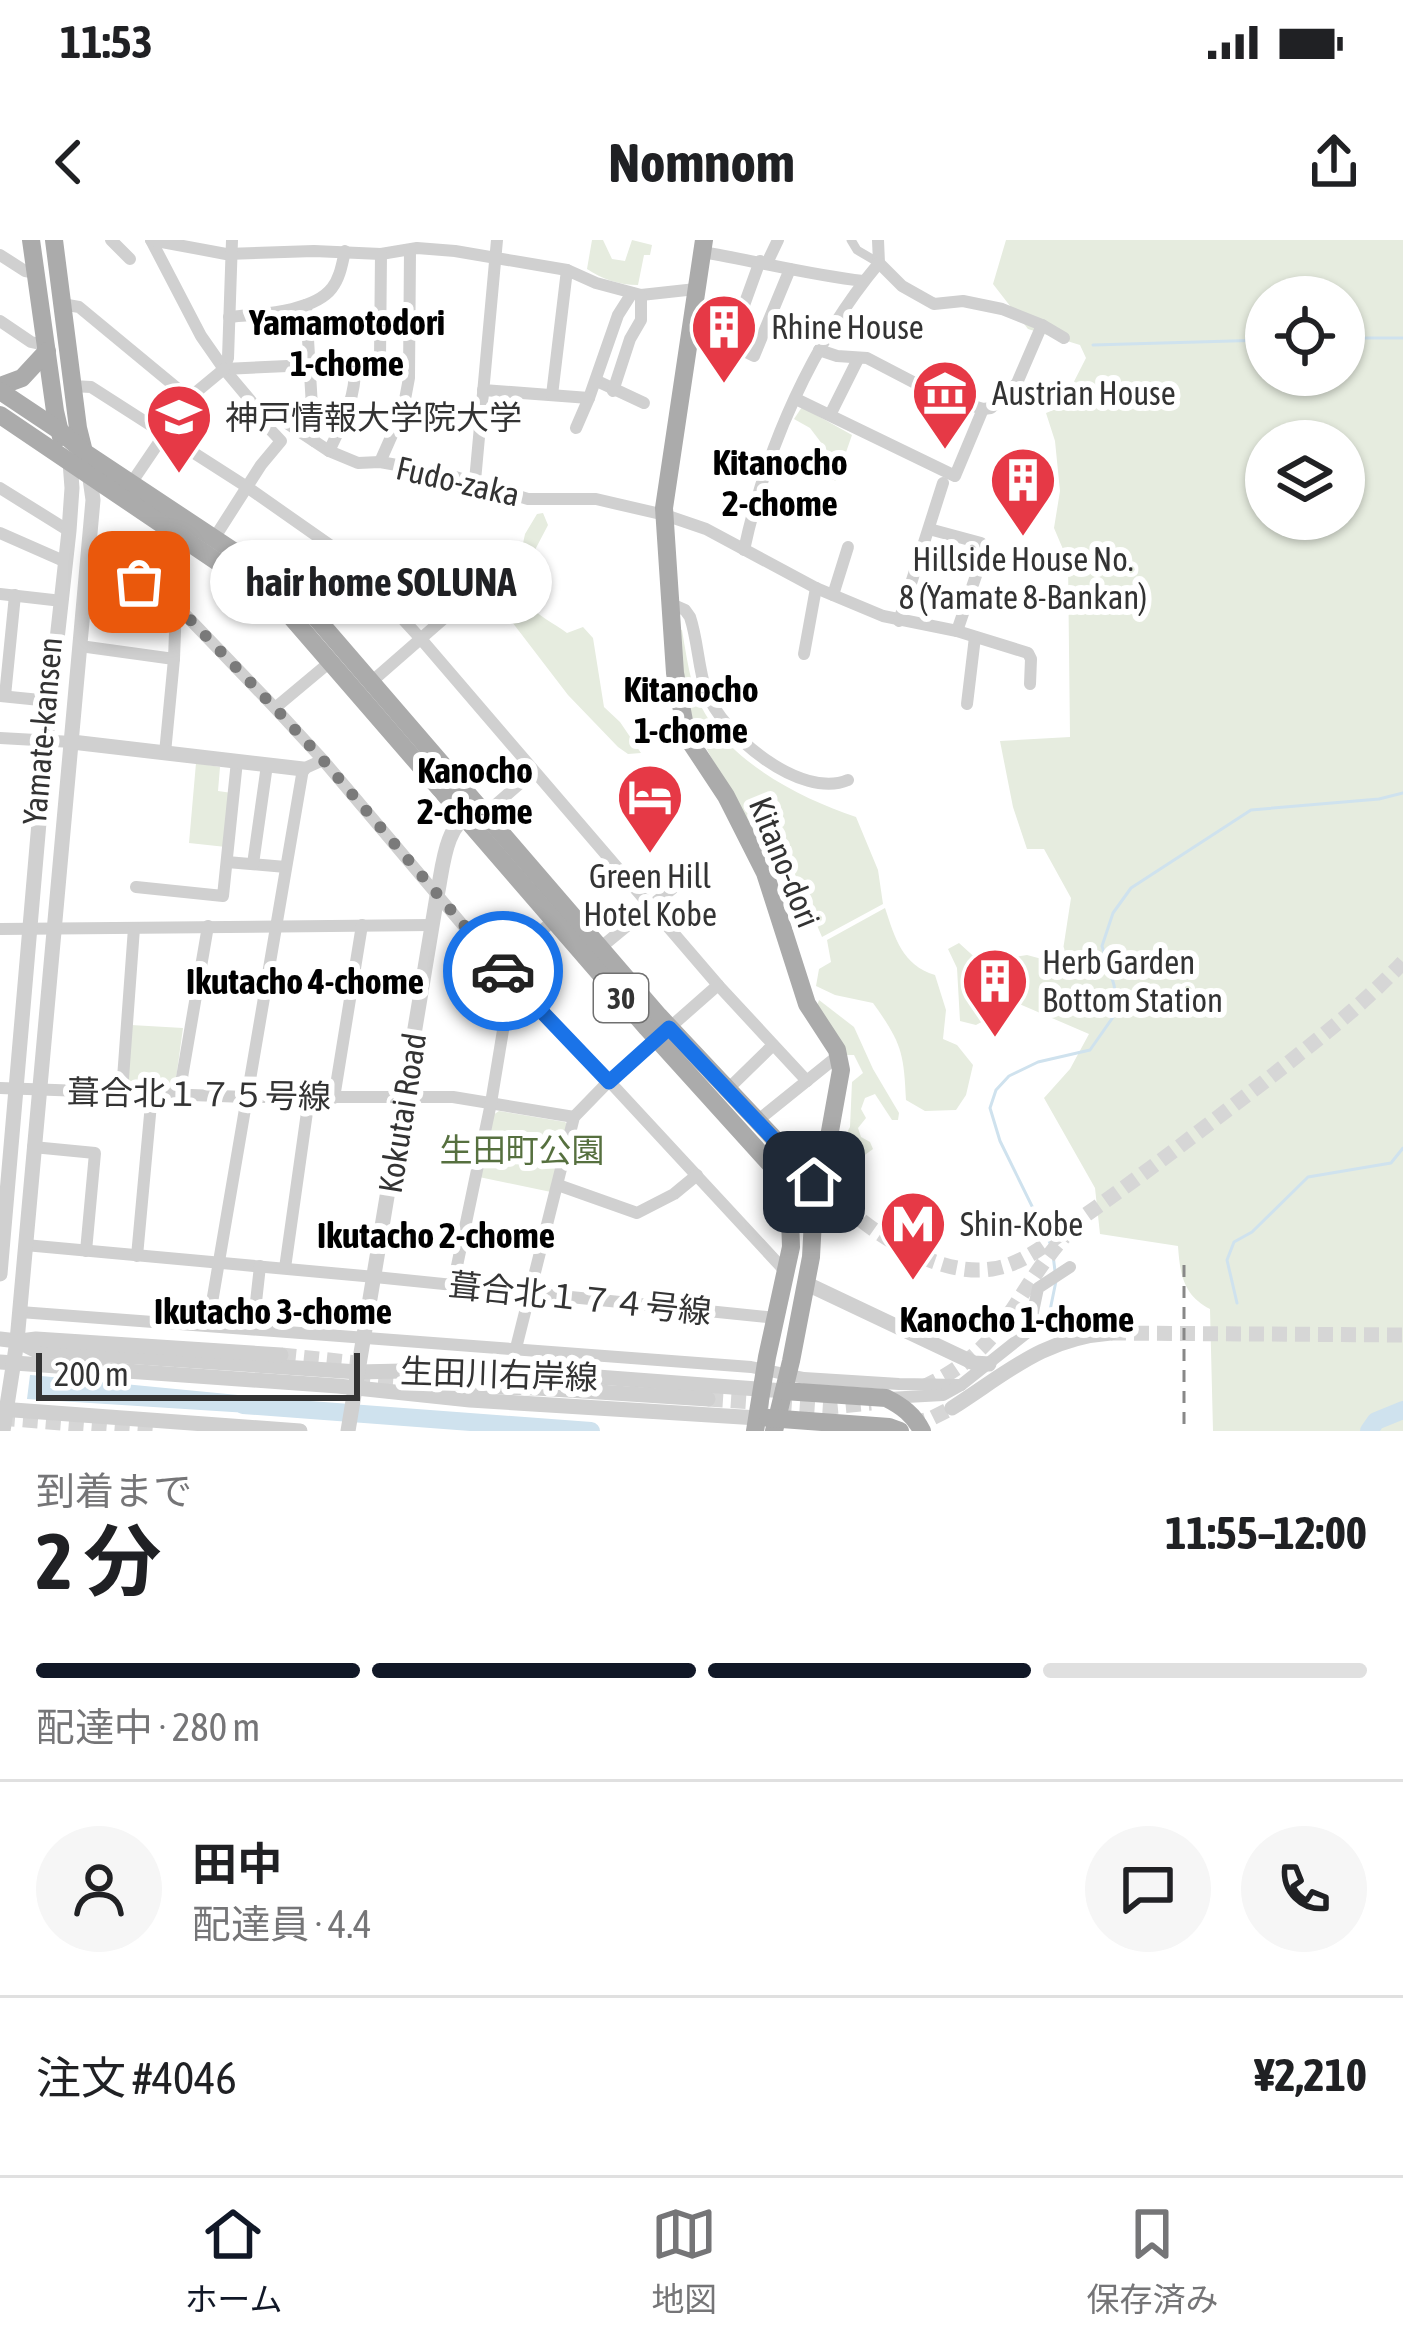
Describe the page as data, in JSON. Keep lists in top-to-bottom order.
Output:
{
  "streets": {
    "main road": ["Yamate-kansen", "Kitano-dori", "30"],
    "street": [
      "Fudo-zaka",
      "葺合北１７５号線",
      "Kokutai Road",
      "葺合北１７４号線",
      "生田川右岸線"
    ]
  },
  "crossings": [
    ["Fudo-zaka", "Kitano-dori"],
    ["Yamate-kansen", "30"],
    ["Yamate-kansen", "葺合北１７５号線"],
    ["Yamate-kansen", "葺合北１７４号線"],
    ["Yamate-kansen", "生田川右岸線"],
    ["30", "Kokutai Road"],
    ["葺合北１７５号線", "Kokutai Road"],
    ["Kokutai Road", "葺合北１７４号線"],
    ["Kokutai Road", "生田川右岸線"]
  ],
  "districts": [
    "Yamamotodori 1-chome",
    "Kitanocho 2-chome",
    "Kitanocho 1-chome",
    "Kanocho 2-chome",
    "Ikutacho 4-chome",
    "Ikutacho 2-chome",
    "Ikutacho 3-chome",
    "Kanocho 1-chome"
  ],
  "parks": ["生田町公園"],
  "places": {
    "building": ["Rhine House", "Hillside House No. 8 (Yamate 8-Bankan)", "Herb Garden Bottom Station"],
    "museum": ["Austrian House"],
    "school or university": ["神戸情報大学院大学"],
    "other": ["hair home SOLUNA"],
    "hotel": ["Green Hill Hotel Kobe"],
    "metro station": ["Shin-Kobe"]
  },
  "scale_bar": "200 m",
  "page": {
    "status": "11:53",
    "header": "Nomnom",
    "bubble": "hair home SOLUNA",
    "scale": "200 m",
    "heading": ["2 分", "到着まで", "11:55–12:00"],
    "panel": [
      "田中",
      "配達員 · 4.4",
      "注文 #4046",
      "¥2,210"
    ],
    "bar": "配達中 · 280 m",
    "tabs": ["ホーム", "地図", "保存済み"]
  }
}
